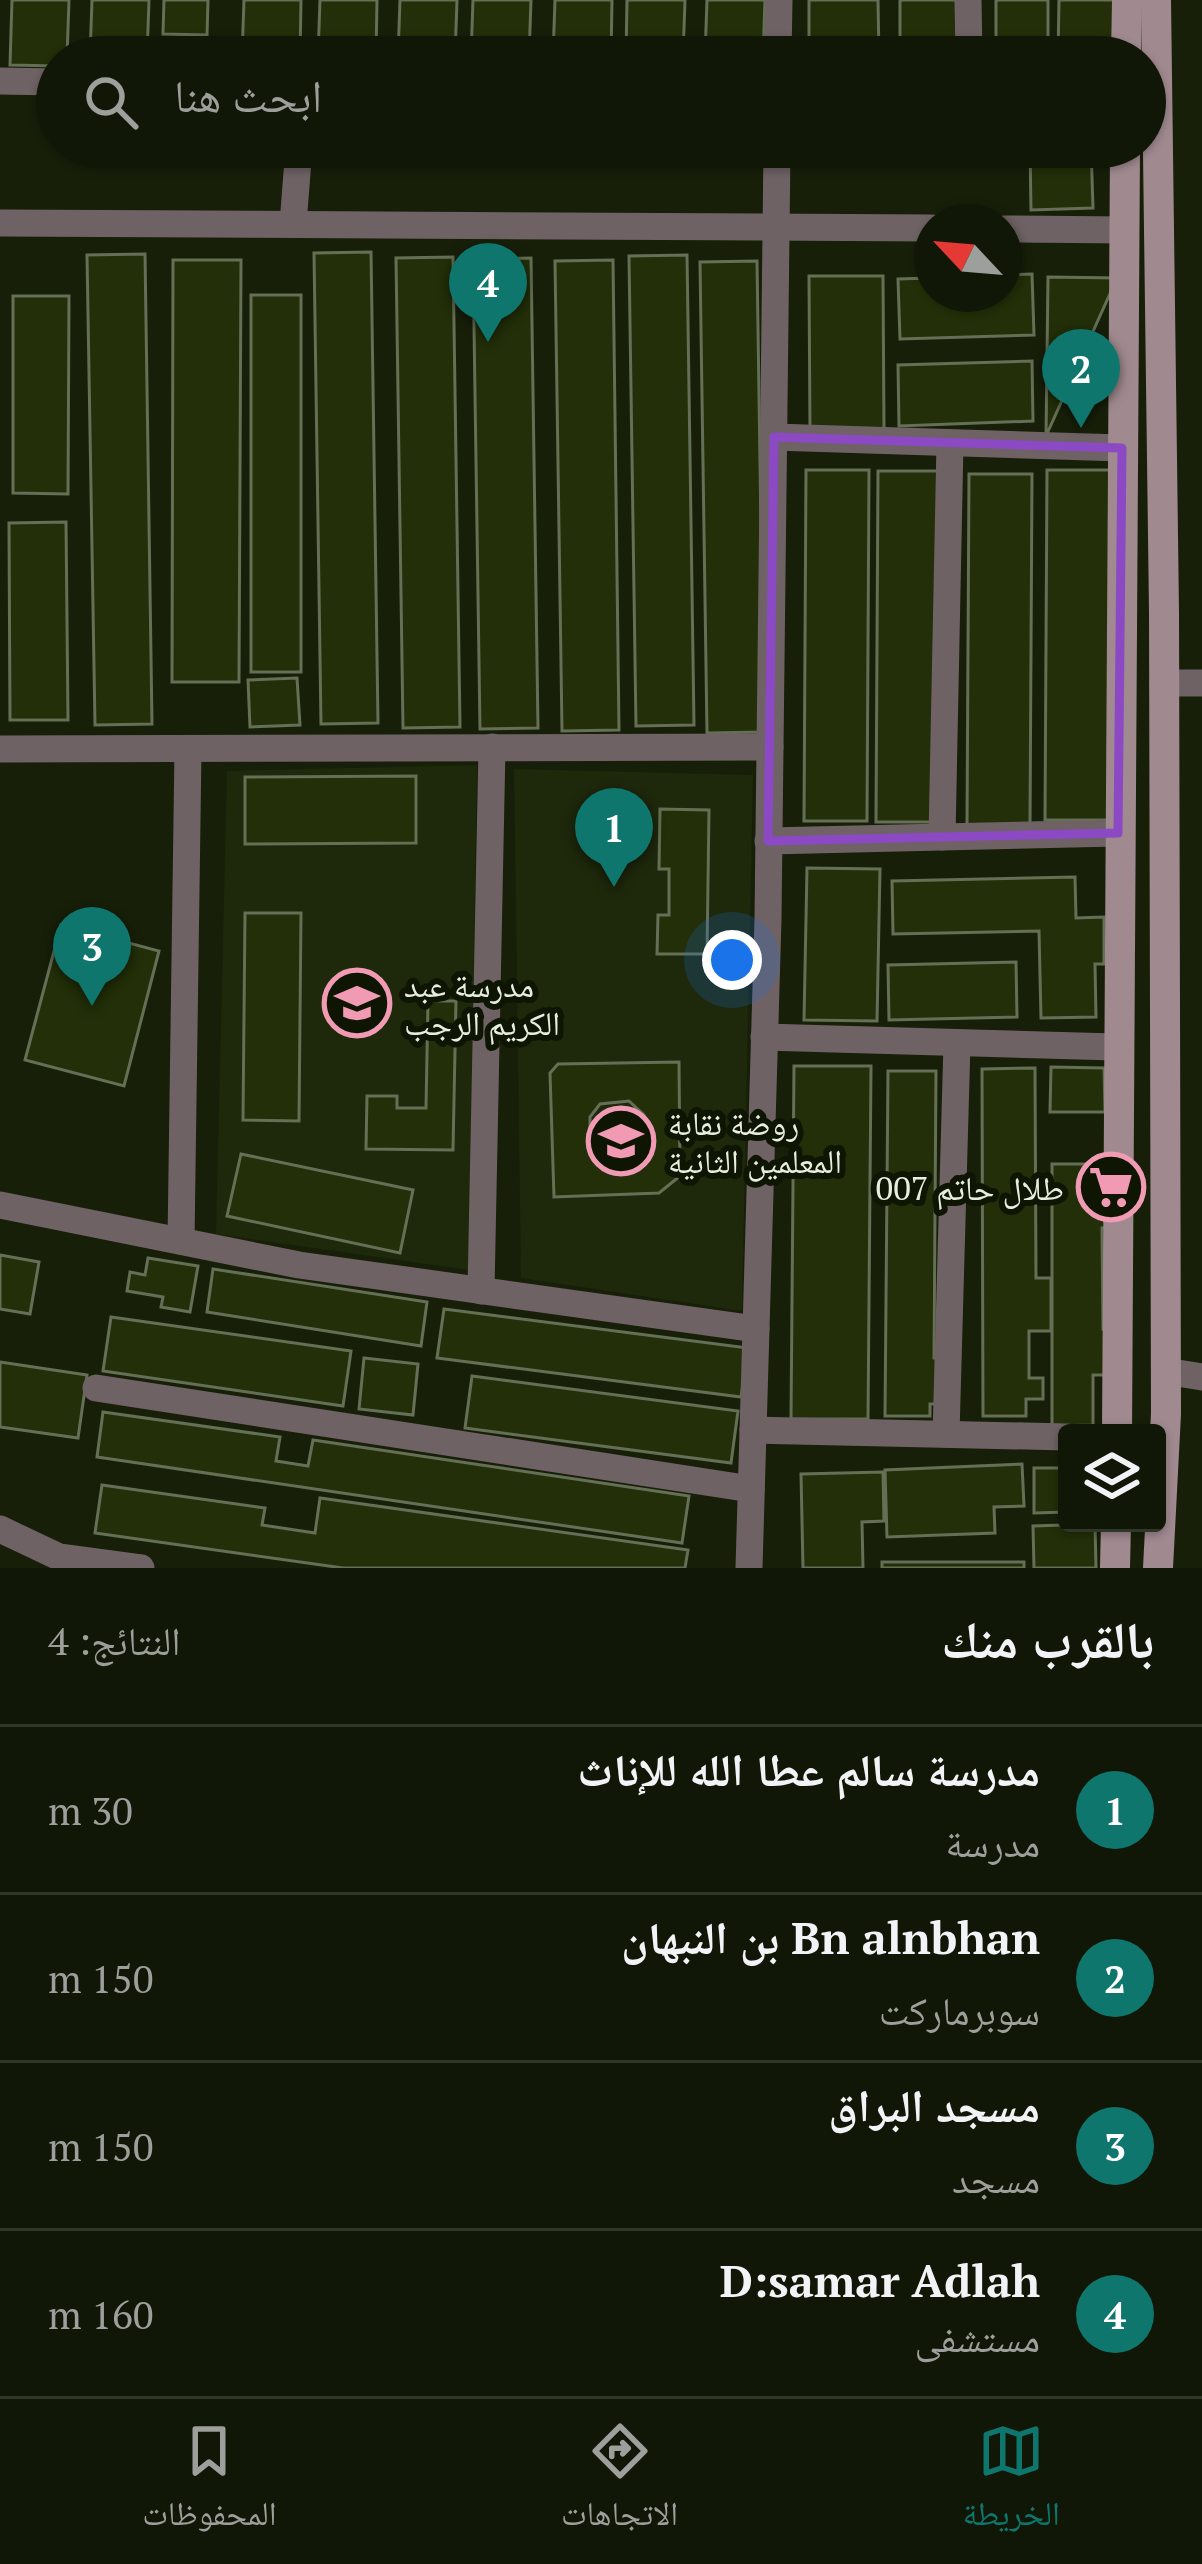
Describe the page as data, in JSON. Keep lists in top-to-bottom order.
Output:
{
  "places": {
    "school or university": ["مدرسة عبد الكريم الرجب", "روضة نقابة المعلمين الثانية"],
    "supermarket": ["طلال حاتم 007"]
  },
  "north": "top left",
  "page": {
    "search": "ابحث هنا",
    "pins": [
      "4",
      "2",
      "1",
      "3"
    ],
    "heading": ["بالقرب منك", "النتائج: 4"],
    "list": [
      {
        "mark": "1",
        "name": "مدرسة سالم عطا الله للإناث",
        "note": "مدرسة",
        "value": "30 m"
      },
      {
        "mark": "2",
        "name": "Bn alnbhan بن النبهان",
        "note": "سوبرماركت",
        "value": "150 m"
      },
      {
        "mark": "3",
        "name": "مسجد البراق",
        "note": "مسجد",
        "value": "150 m"
      },
      {
        "mark": "4",
        "name": "D:samar Adlah",
        "note": "مستشفى",
        "value": "160 m"
      }
    ],
    "nav": ["الخريطة", "الاتجاهات", "المحفوظات"]
  }
}
